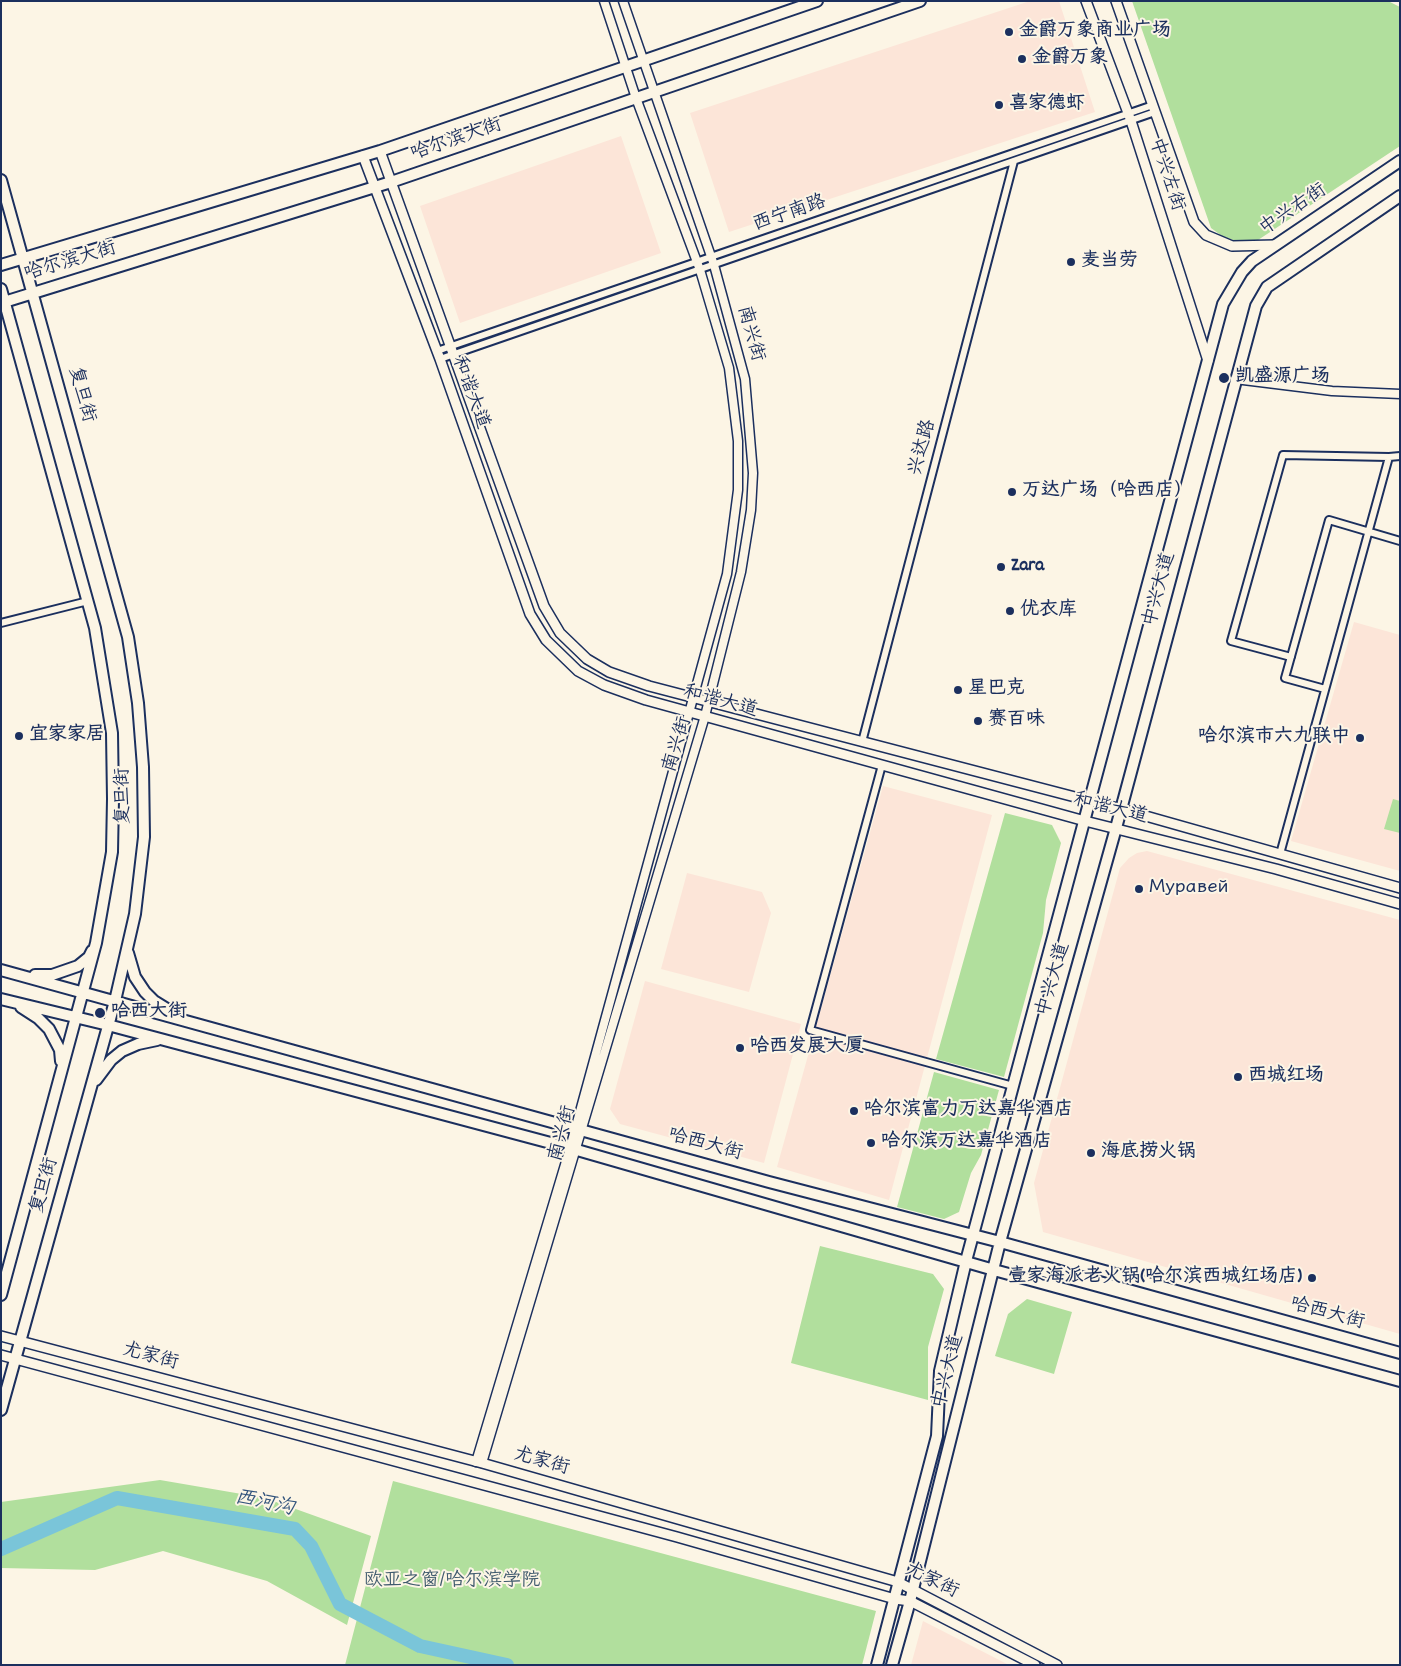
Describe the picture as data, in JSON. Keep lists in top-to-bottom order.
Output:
{
  "streets": {
    "main road": [
      "哈尔滨大街",
      "中兴左街",
      "中兴右街",
      "和谐大道",
      "复旦街",
      "中兴大道",
      "哈西大街",
      "尤家街"
    ],
    "street": ["西宁南路", "南兴街", "兴达路"]
  },
  "crossings": [
    ["哈尔滨大街", "南兴街"],
    ["哈尔滨大街", "和谐大道"],
    ["哈尔滨大街", "复旦街"],
    ["中兴左街", "中兴右街"],
    ["中兴左街", "西宁南路"],
    ["中兴左街", "中兴大道"],
    ["中兴右街", "中兴大道"],
    ["西宁南路", "南兴街"],
    ["西宁南路", "和谐大道"],
    ["西宁南路", "兴达路"],
    ["南兴街", "和谐大道"],
    ["南兴街", "哈西大街"],
    ["南兴街", "尤家街"],
    ["和谐大道", "兴达路"],
    ["和谐大道", "中兴大道"],
    ["复旦街", "哈西大街"],
    ["复旦街", "尤家街"],
    ["中兴大道", "哈西大街"],
    ["中兴大道", "尤家街"]
  ],
  "water": ["西河沟"],
  "parks": ["欧亚之窗/哈尔滨学院"],
  "places": [
    "金爵万象商业广场",
    "金爵万象",
    "喜家德虾",
    "麦当劳",
    "凯盛源广场",
    "万达广场（哈西店）",
    "Zara",
    "优衣库",
    "星巴克",
    "赛百味",
    "宜家家居",
    "哈尔滨市六九联中",
    "Муравей",
    "哈西大街",
    "哈西发展大厦",
    "西城红场",
    "哈尔滨富力万达嘉华酒店",
    "哈尔滨万达嘉华酒店",
    "海底捞火锅",
    "壹家海派老火锅(哈尔滨西城红场店)"
  ]
}
